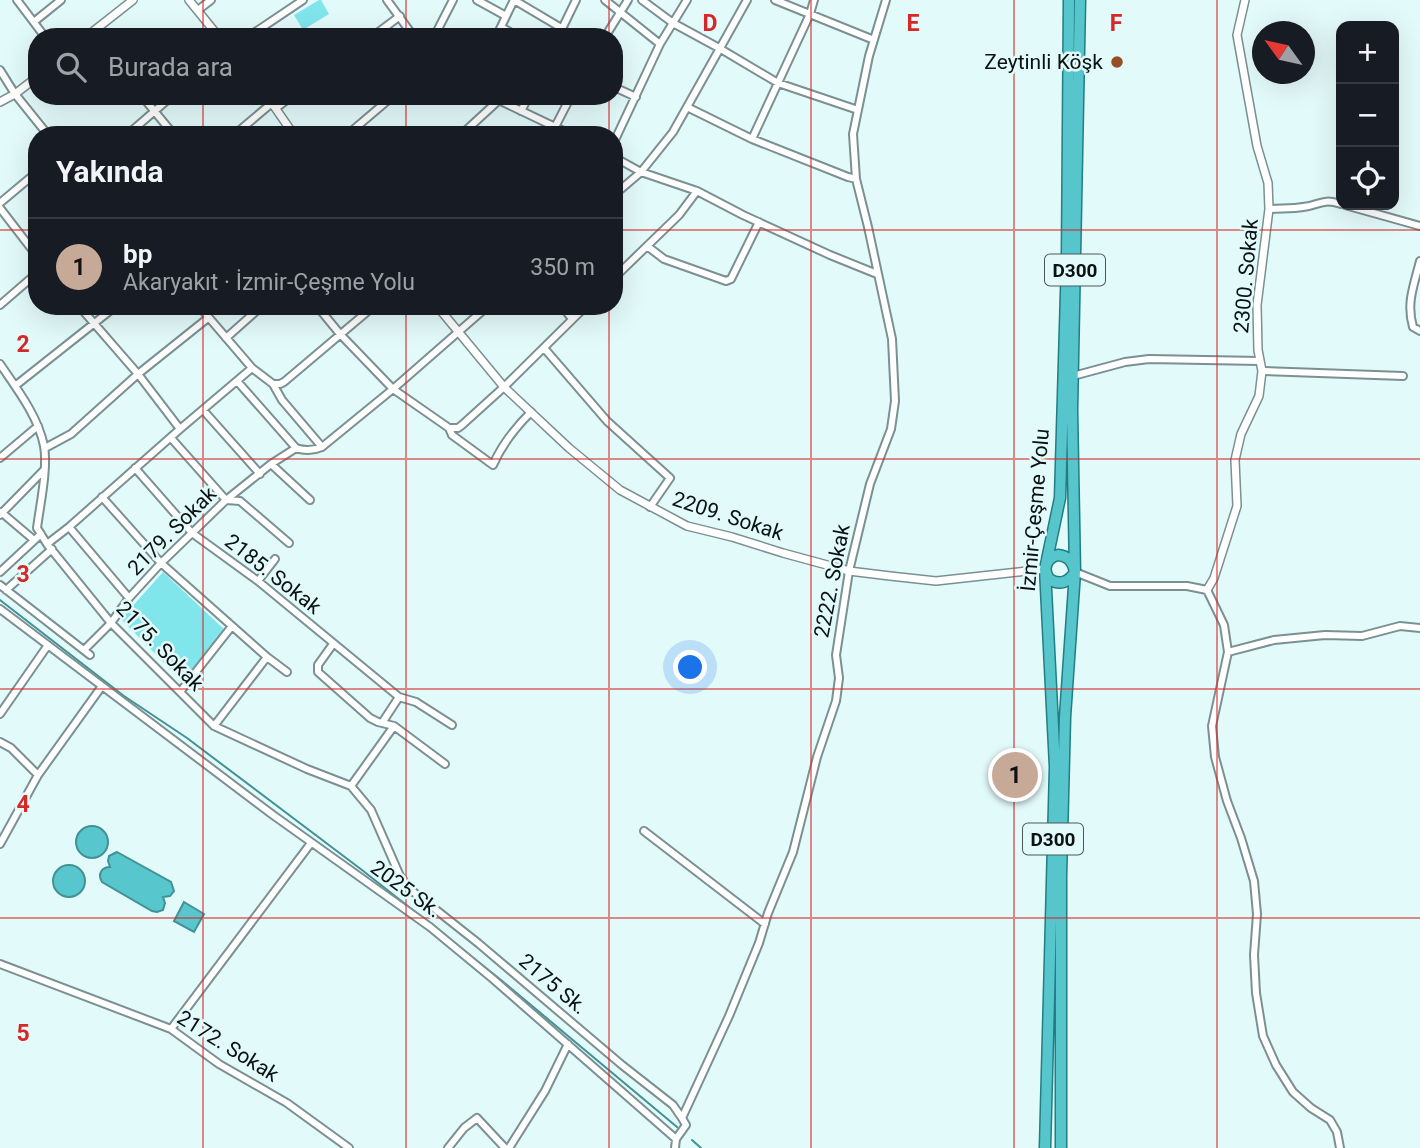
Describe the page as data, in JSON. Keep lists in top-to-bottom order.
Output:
{
  "streets": {
    "highway": ["D300", "İzmir-Çeşme Yolu"],
    "street": [
      "2300. Sokak",
      "2209. Sokak",
      "2179. Sokak",
      "2185. Sokak",
      "2222. Sokak",
      "2175. Sokak",
      "2025 Sk.",
      "2175 Sk.",
      "2172. Sokak"
    ]
  },
  "crossings": [
    ["İzmir-Çeşme Yolu", "2209. Sokak"],
    ["2209. Sokak", "2222. Sokak"],
    ["2179. Sokak", "2185. Sokak"],
    ["2179. Sokak", "2175. Sokak"],
    ["2222. Sokak", "2025 Sk."],
    ["2222. Sokak", "2175 Sk."],
    ["2175. Sokak", "2175 Sk."]
  ],
  "places": ["Zeytinli Köşk"],
  "north": "top left",
  "page": {
    "map_buttons": ["+", "−"],
    "search": "Burada ara",
    "heading": "Yakında",
    "list": [
      {
        "mark": "1",
        "name": "bp",
        "note": "Akaryakıt · İzmir-Çeşme Yolu",
        "value": "350 m"
      }
    ],
    "pins": "1"
  },
  "grid": {
    "columns": ["D", "E", "F"],
    "rows": [
      "2",
      "3",
      "4",
      "5"
    ]
  }
}
